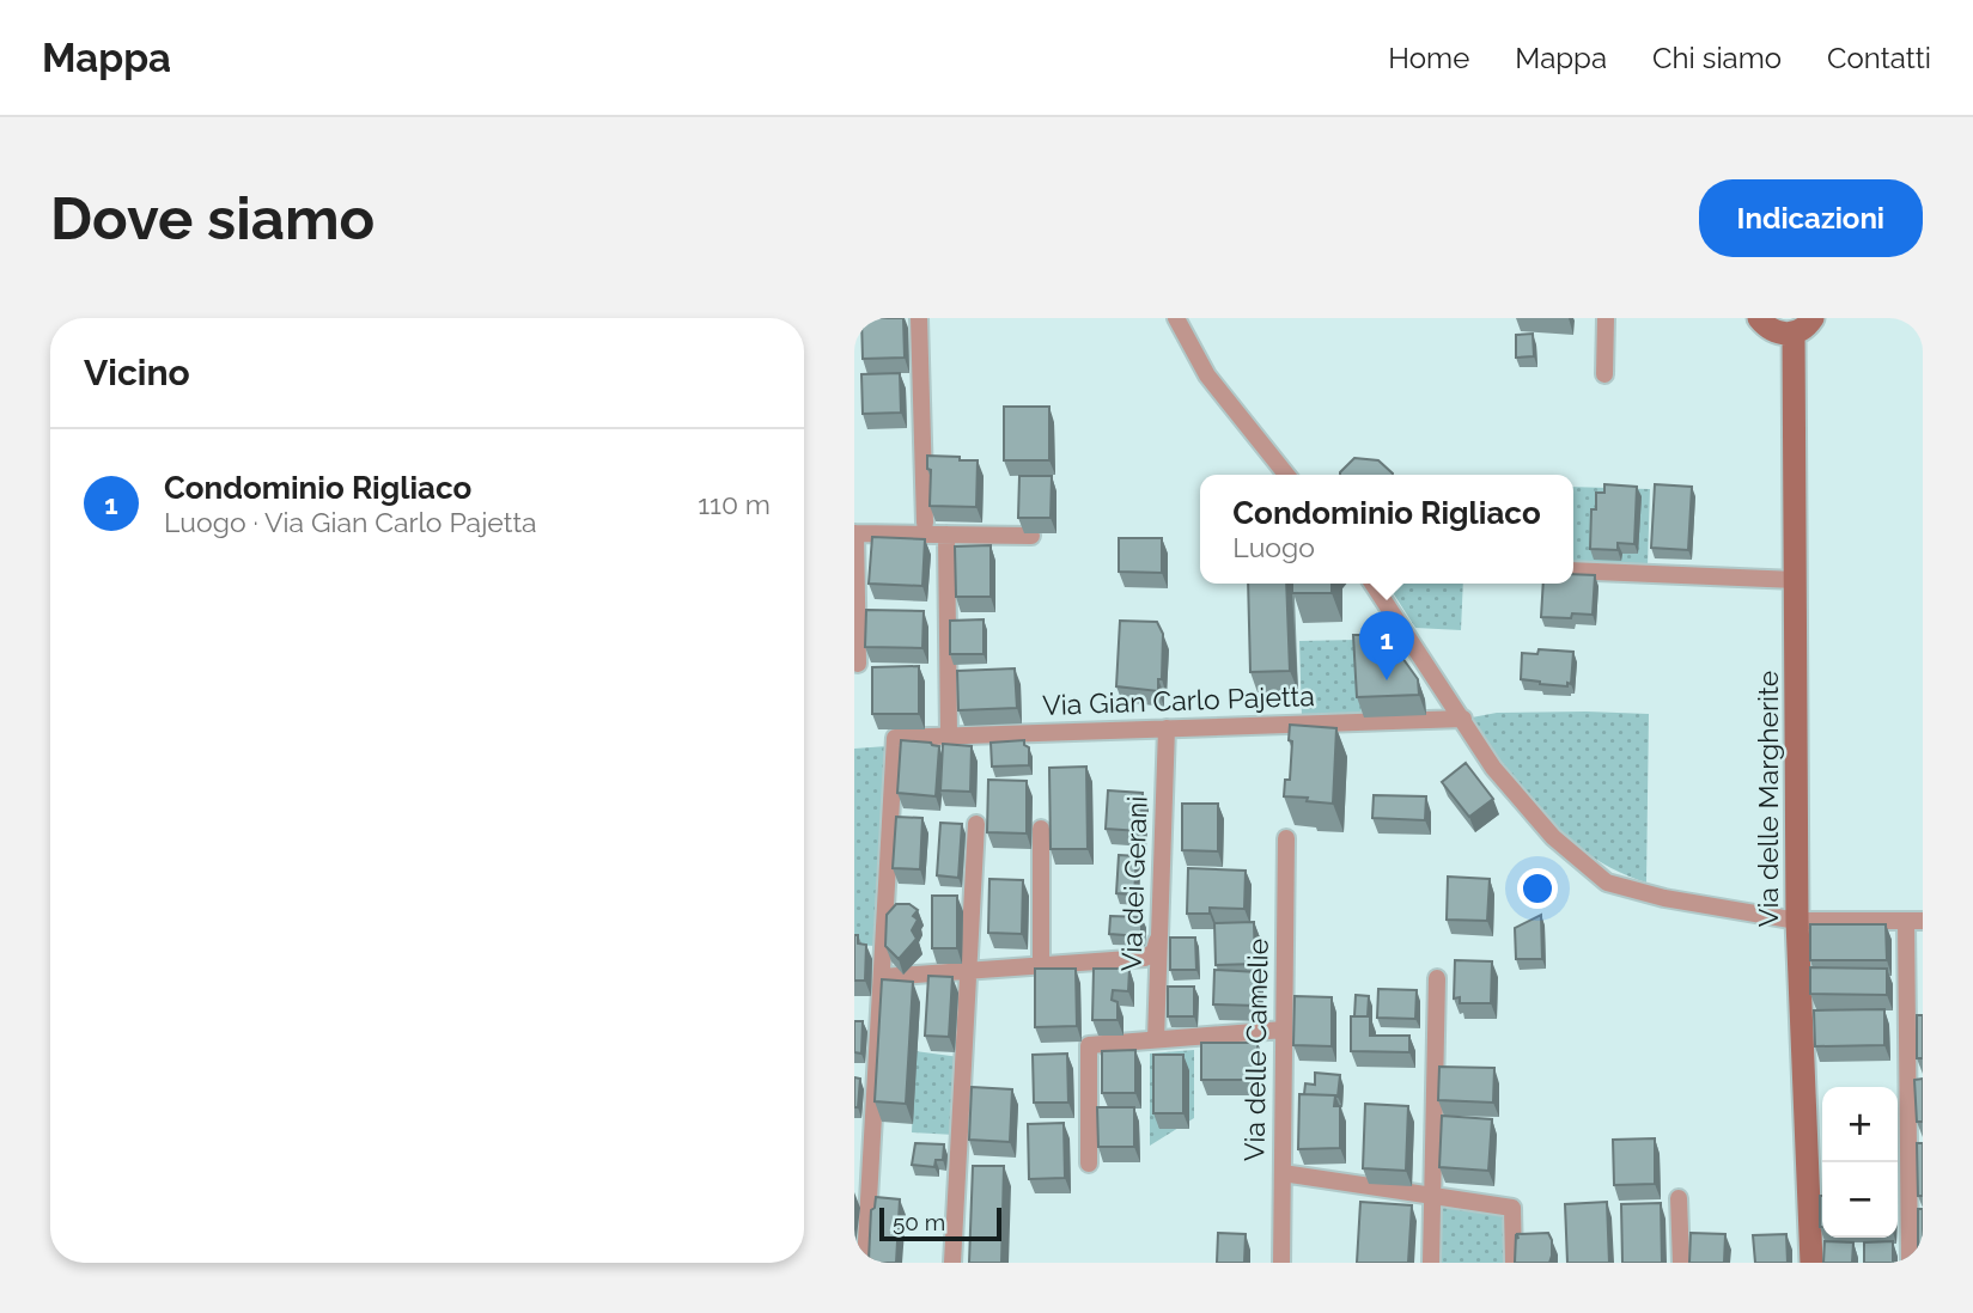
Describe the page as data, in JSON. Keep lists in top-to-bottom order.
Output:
{
  "streets": {
    "street": [
      "Via Gian Carlo Pajetta",
      "Via delle Margherite",
      "Via dei Gerani",
      "Via delle Camelie"
    ]
  },
  "crossings": [
    ["Via Gian Carlo Pajetta", "Via dei Gerani"]
  ],
  "scale_bar": "50 m",
  "page": {
    "header": "Mappa",
    "nav": [
      "Home",
      "Mappa",
      "Chi siamo",
      "Contatti"
    ],
    "buttons": "Indicazioni",
    "title": "Dove siamo",
    "heading": "Vicino",
    "list": [
      {
        "mark": "1",
        "name": "Condominio Rigliaco",
        "note": "Luogo · Via Gian Carlo Pajetta",
        "value": "110 m"
      }
    ],
    "popup": ["Condominio Rigliaco", "Luogo"],
    "pins": "1",
    "map_buttons": ["+", "−"],
    "scale": "50 m"
  }
}
